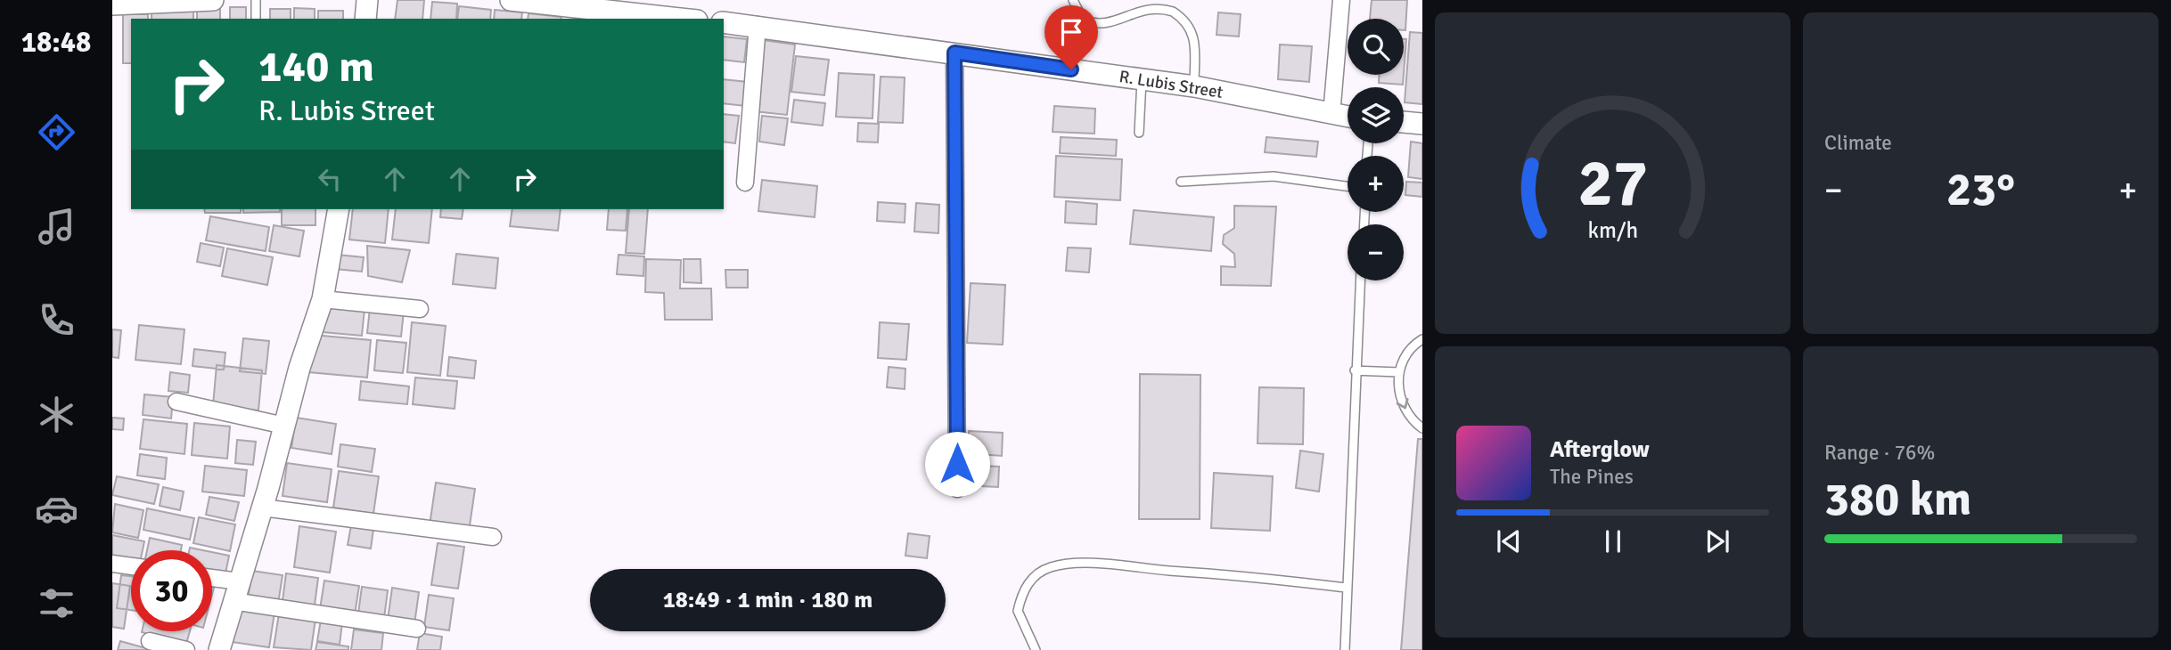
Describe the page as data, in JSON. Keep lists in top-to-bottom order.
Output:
{
  "streets": {
    "street": ["R. Lubis Street"]
  },
  "page": {
    "tabs": "18:48",
    "tile": [
      "Climate",
      ["Range · 76%", "380 km"]
    ],
    "map_buttons": ["+", "−"],
    "turn": ["140 m", "R. Lubis Street"],
    "heat": ["−", "23°", "+"],
    "song": ["Afterglow", "The Pines"],
    "limit": "30",
    "trip": "18:49 · 1 min · 180 m",
    "gauge": ["27", "km/h"]
  }
}
